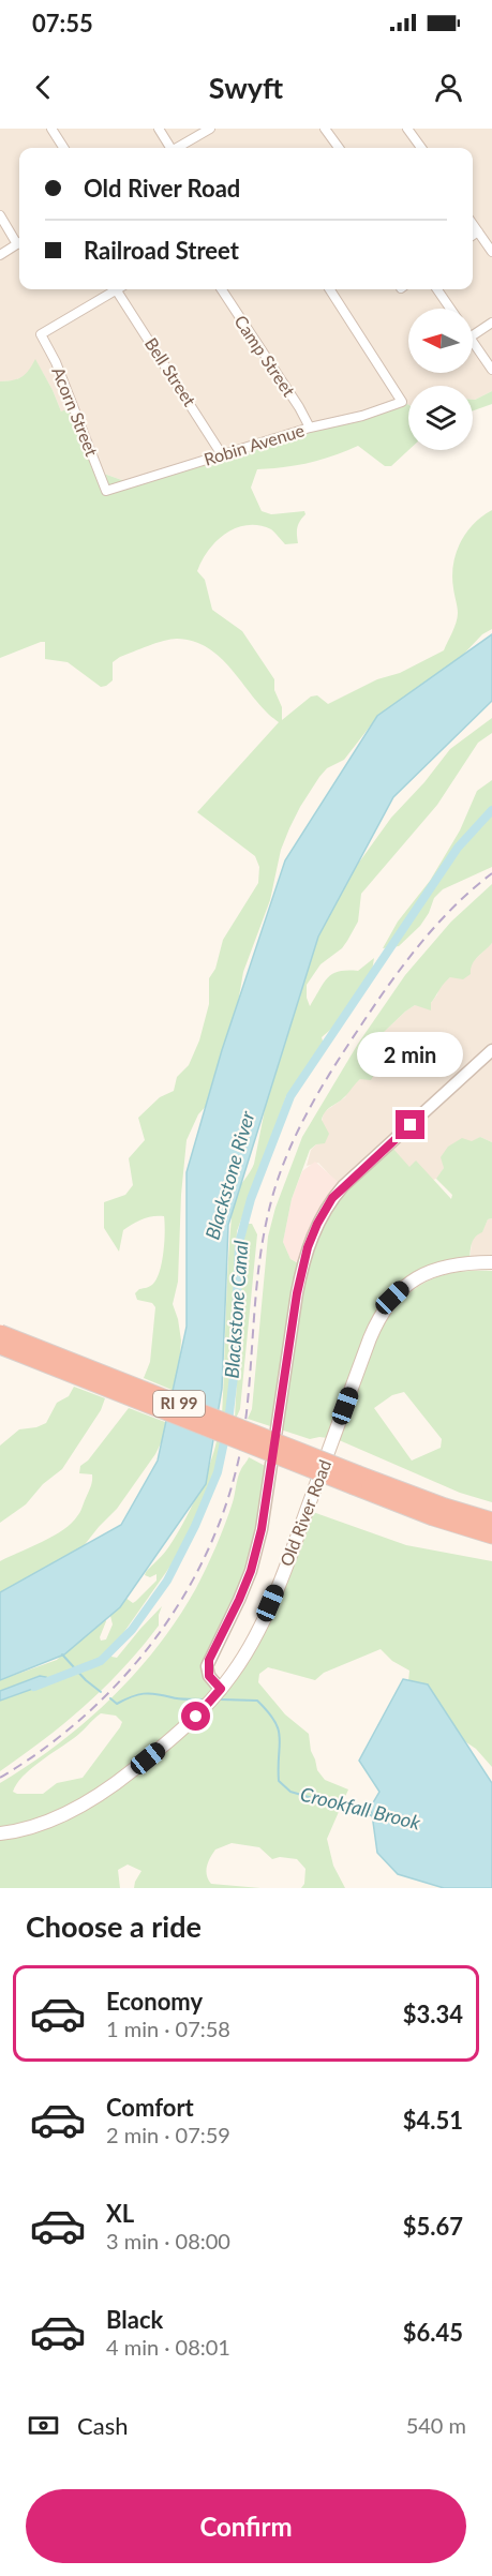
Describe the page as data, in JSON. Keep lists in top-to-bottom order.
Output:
{
  "streets": {
    "highway": ["RI 99"],
    "main road": ["Old River Road"],
    "street": [
      "Camp Street",
      "Bell Street",
      "Acorn Street",
      "Robin Avenue"
    ]
  },
  "crossings": [
    ["Camp Street", "Robin Avenue"],
    ["Bell Street", "Robin Avenue"],
    ["Acorn Street", "Robin Avenue"]
  ],
  "water": ["Blackstone River", "Blackstone Canal", "Crookfall Brook"],
  "north": "left",
  "page": {
    "status": "07:55",
    "header": "Swyft",
    "banner": ["Old River Road", "Railroad Street"],
    "bubble": "2 min",
    "heading": "Choose a ride",
    "list": [
      {
        "name": "Economy",
        "note": "1 min · 07:58",
        "value": "$3.34"
      },
      {
        "name": "Comfort",
        "note": "2 min · 07:59",
        "value": "$4.51"
      },
      {
        "name": "XL",
        "note": "3 min · 08:00",
        "value": "$5.67"
      },
      {
        "name": "Black",
        "note": "4 min · 08:01",
        "value": "$6.45"
      }
    ],
    "pay": ["Cash", "540 m"],
    "buttons": "Confirm"
  }
}
